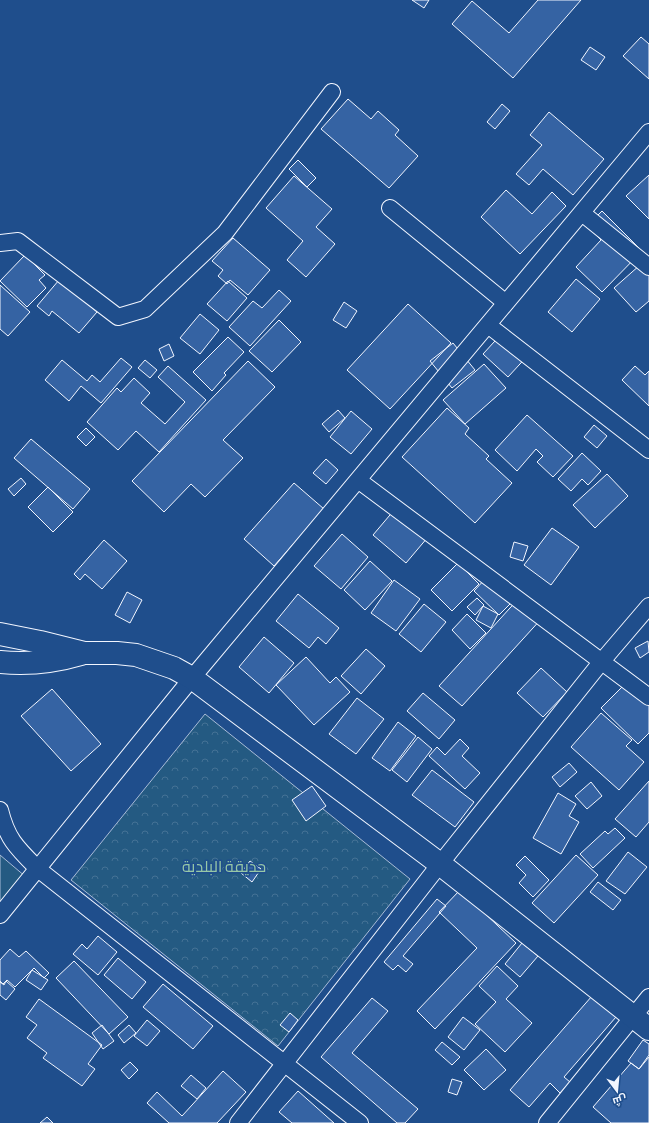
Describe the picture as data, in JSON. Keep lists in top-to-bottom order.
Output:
{
  "parks": ["حديقة البلدية"],
  "north": "bottom"
}
